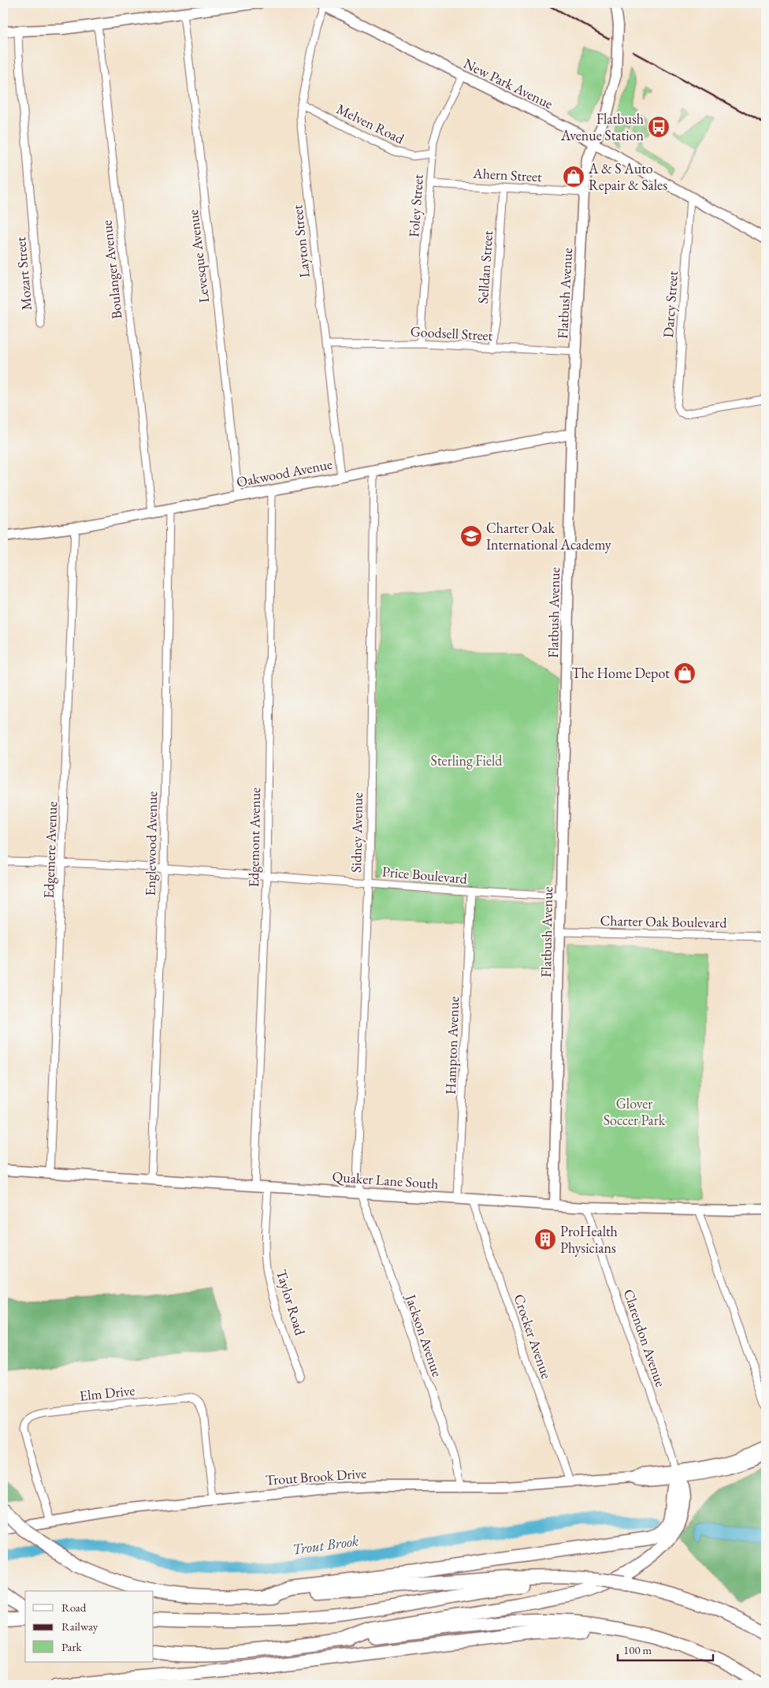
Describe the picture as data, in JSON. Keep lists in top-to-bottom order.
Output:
{
  "streets": {
    "main road": [
      "New Park Avenue",
      "Flatbush Avenue",
      "Oakwood Avenue",
      "Quaker Lane South",
      "Trout Brook Drive"
    ],
    "street": [
      "Melven Road",
      "Ahern Street",
      "Foley Street",
      "Layton Street",
      "Levesque Avenue",
      "Selldan Street",
      "Boulanger Avenue",
      "Mozart Street",
      "Darcy Street",
      "Goodsell Street",
      "Sidney Avenue",
      "Edgemont Avenue",
      "Englewood Avenue",
      "Edgemere Avenue",
      "Price Boulevard",
      "Charter Oak Boulevard",
      "Hampton Avenue",
      "Taylor Road",
      "Jackson Avenue",
      "Crocker Avenue",
      "Clarendon Avenue",
      "Elm Drive"
    ]
  },
  "crossings": [
    ["New Park Avenue", "Foley Street"],
    ["New Park Avenue", "Layton Street"],
    ["New Park Avenue", "Flatbush Avenue"],
    ["New Park Avenue", "Darcy Street"],
    ["Melven Road", "Foley Street"],
    ["Melven Road", "Layton Street"],
    ["Ahern Street", "Foley Street"],
    ["Ahern Street", "Selldan Street"],
    ["Ahern Street", "Flatbush Avenue"],
    ["Foley Street", "Goodsell Street"],
    ["Layton Street", "Goodsell Street"],
    ["Layton Street", "Oakwood Avenue"],
    ["Levesque Avenue", "Oakwood Avenue"],
    ["Selldan Street", "Goodsell Street"],
    ["Boulanger Avenue", "Oakwood Avenue"],
    ["Flatbush Avenue", "Goodsell Street"],
    ["Flatbush Avenue", "Oakwood Avenue"],
    ["Flatbush Avenue", "Price Boulevard"],
    ["Flatbush Avenue", "Charter Oak Boulevard"],
    ["Flatbush Avenue", "Quaker Lane South"],
    ["Oakwood Avenue", "Sidney Avenue"],
    ["Oakwood Avenue", "Edgemont Avenue"],
    ["Oakwood Avenue", "Englewood Avenue"],
    ["Oakwood Avenue", "Edgemere Avenue"],
    ["Sidney Avenue", "Price Boulevard"],
    ["Sidney Avenue", "Quaker Lane South"],
    ["Sidney Avenue", "Jackson Avenue"],
    ["Edgemont Avenue", "Price Boulevard"],
    ["Edgemont Avenue", "Quaker Lane South"],
    ["Englewood Avenue", "Price Boulevard"],
    ["Englewood Avenue", "Quaker Lane South"],
    ["Edgemere Avenue", "Price Boulevard"],
    ["Edgemere Avenue", "Quaker Lane South"],
    ["Price Boulevard", "Hampton Avenue"],
    ["Hampton Avenue", "Quaker Lane South"],
    ["Quaker Lane South", "Taylor Road"],
    ["Quaker Lane South", "Jackson Avenue"],
    ["Quaker Lane South", "Crocker Avenue"],
    ["Quaker Lane South", "Clarendon Avenue"],
    ["Jackson Avenue", "Trout Brook Drive"],
    ["Crocker Avenue", "Trout Brook Drive"],
    ["Clarendon Avenue", "Trout Brook Drive"],
    ["Elm Drive", "Trout Brook Drive"]
  ],
  "water": ["Trout Brook"],
  "parks": ["Sterling Field", "Glover Soccer Park"],
  "places": {
    "bus stop": ["Flatbush Avenue Station"],
    "shop": ["A & S Auto Repair & Sales", "The Home Depot"],
    "school or university": ["Charter Oak International Academy"],
    "building": ["ProHealth Physicians"]
  },
  "legend": ["Road", "Railway", "Park"],
  "scale_bar": "100 m"
}
